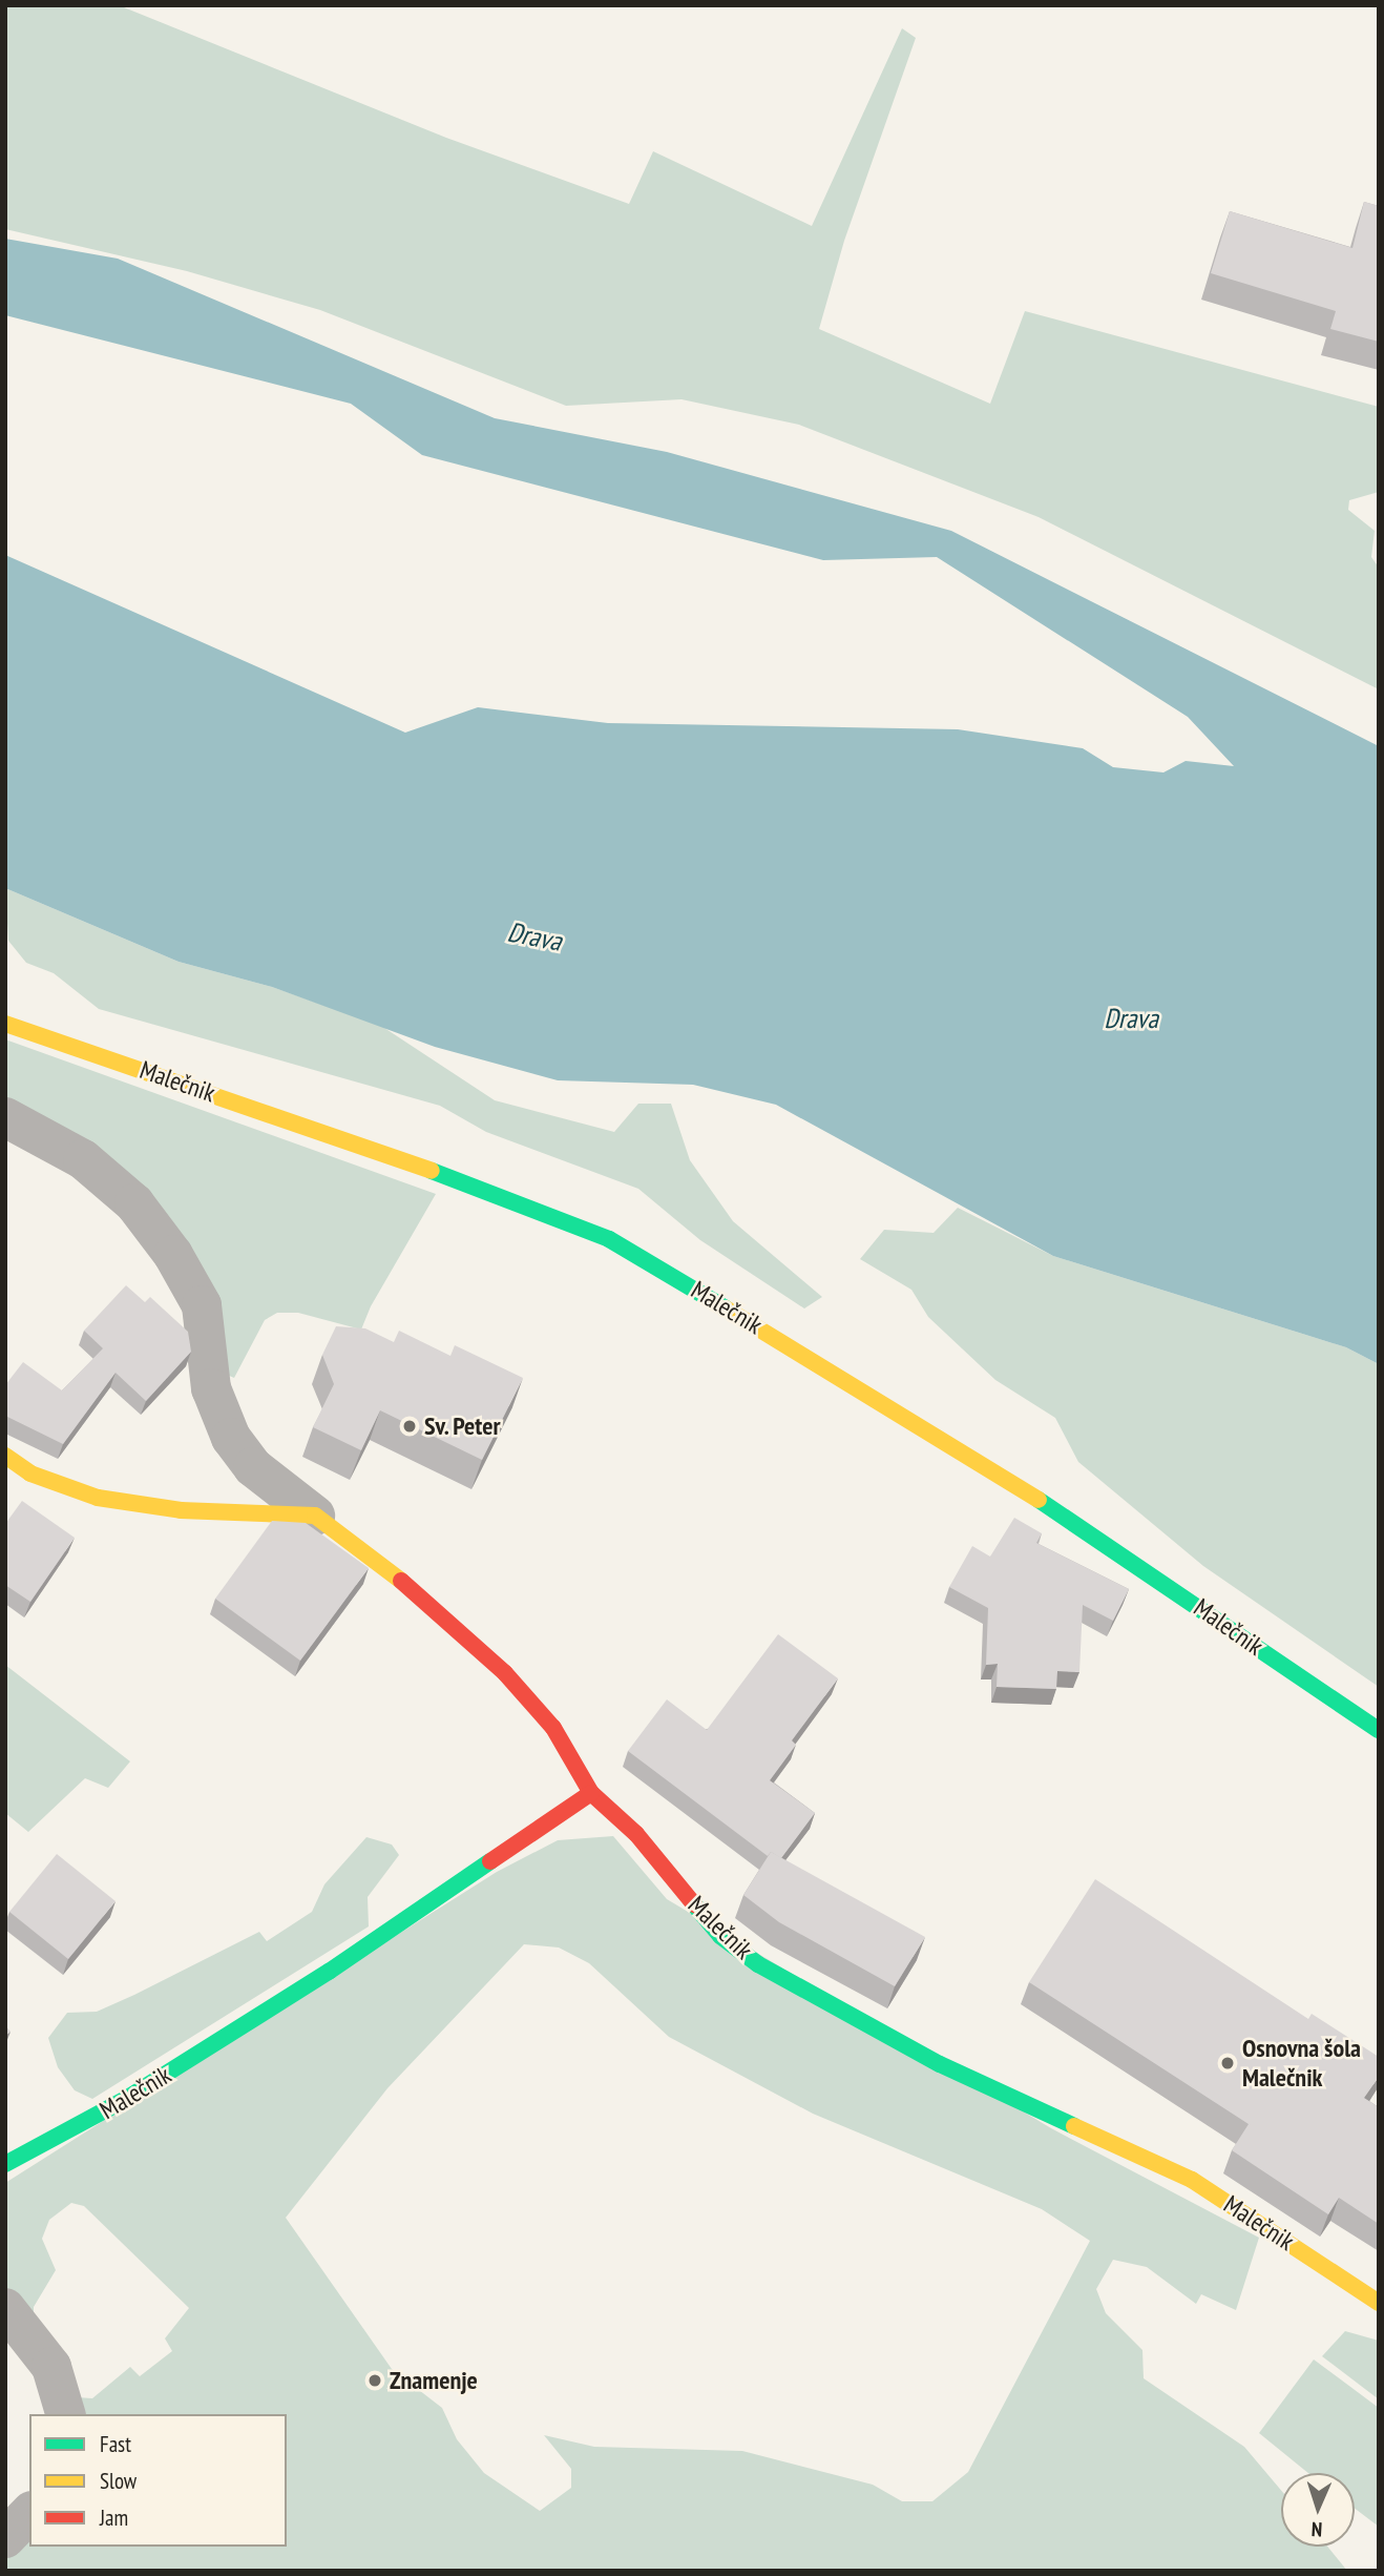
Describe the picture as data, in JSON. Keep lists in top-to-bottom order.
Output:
{
  "streets": {
    "street": ["Malečnik"]
  },
  "water": ["Drava"],
  "places": ["Sv. Peter", "Osnovna šola Malečnik", "Znamenje"],
  "legend": ["Fast", "Slow", "Jam"],
  "north": "bottom"
}
